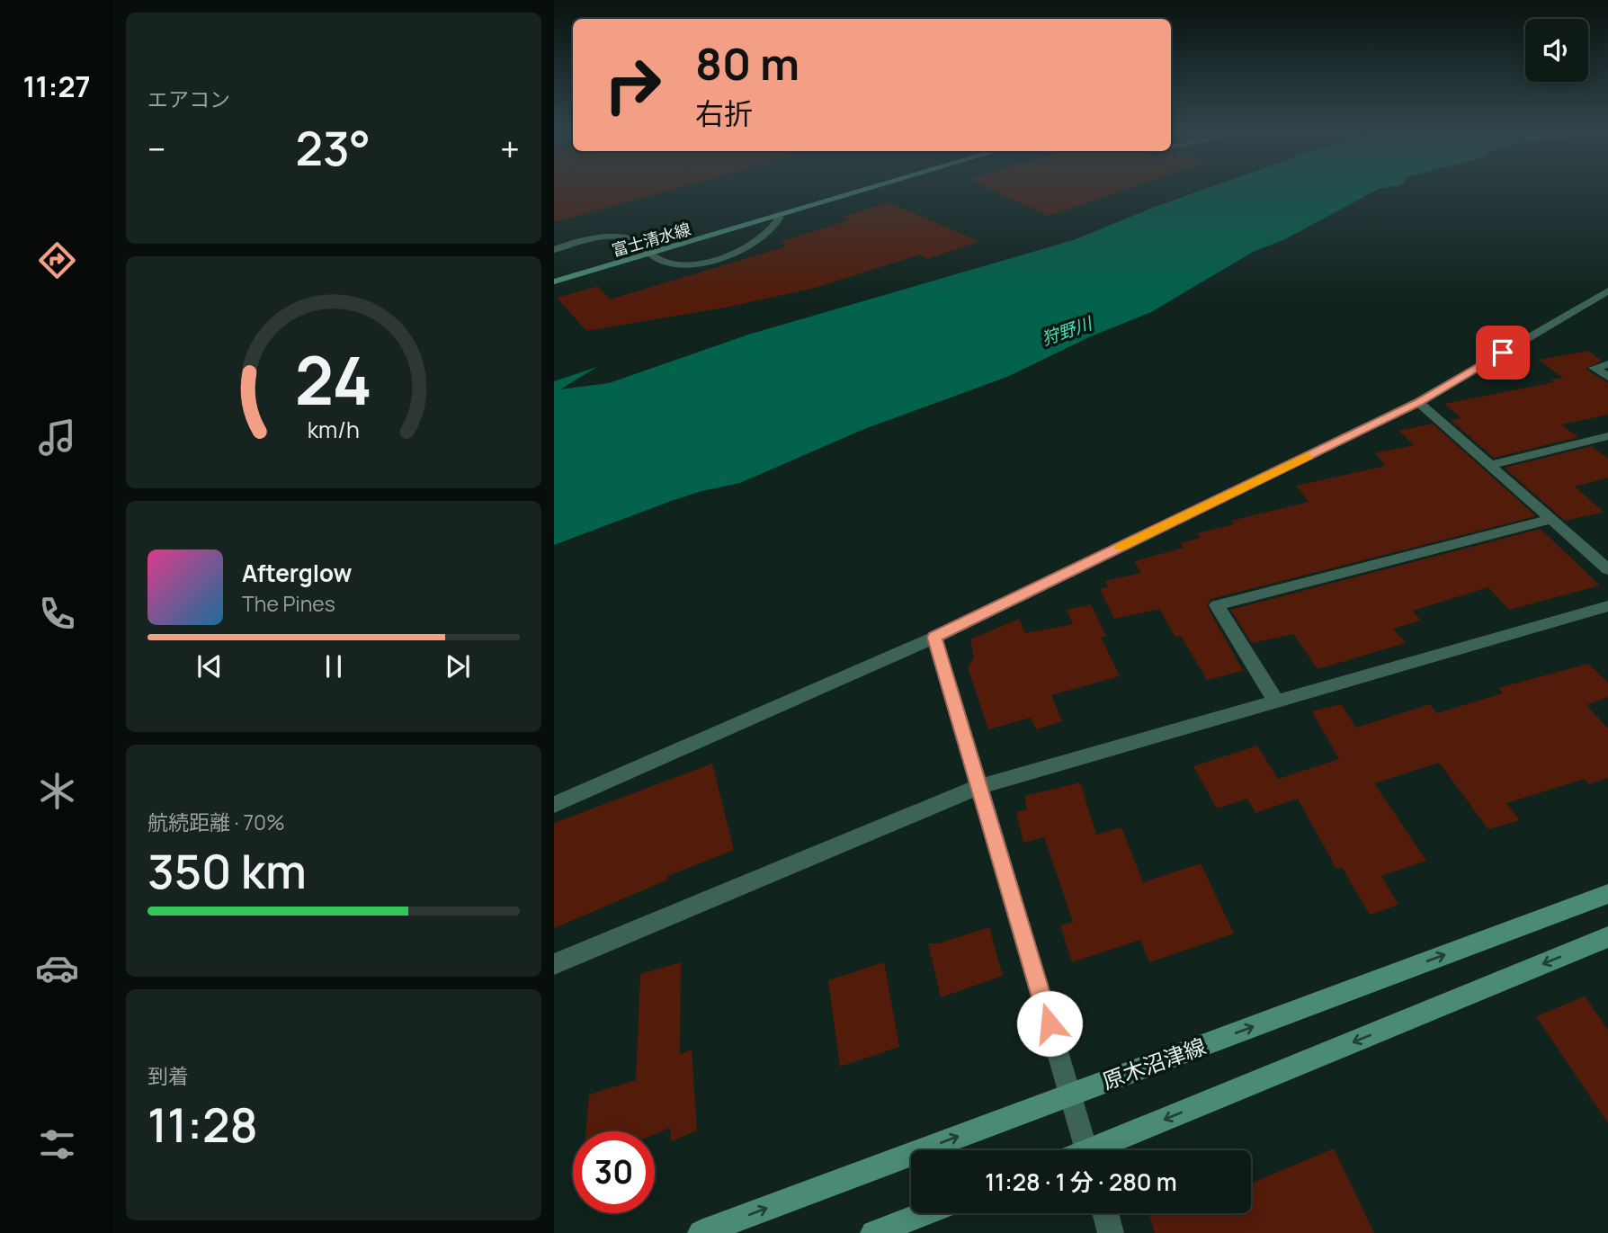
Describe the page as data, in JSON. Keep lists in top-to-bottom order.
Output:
{
  "streets": {
    "main road": ["富士清水線", "原木沼津線"]
  },
  "water": ["狩野川"],
  "page": {
    "tabs": "11:27",
    "tile": [
      "エアコン",
      ["航続距離 · 70%", "350 km"],
      ["到着", "11:28"]
    ],
    "turn": ["80 m", "右折"],
    "heat": ["−", "23°", "+"],
    "song": ["Afterglow", "The Pines"],
    "limit": "30",
    "trip": "11:28 · 1 分 · 280 m",
    "gauge": ["24", "km/h"]
  }
}
